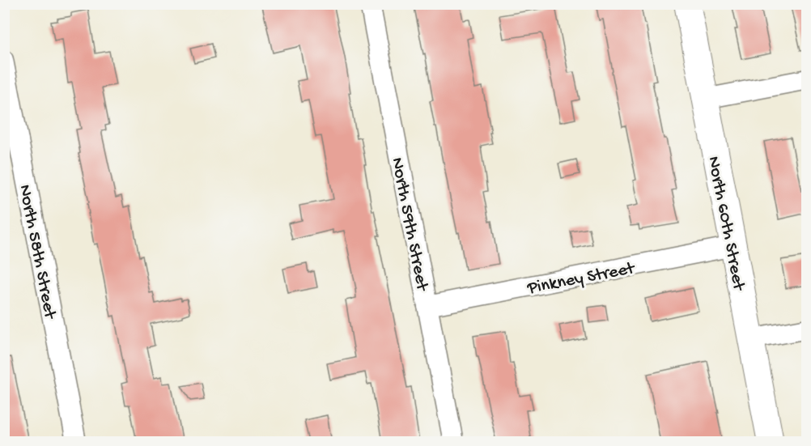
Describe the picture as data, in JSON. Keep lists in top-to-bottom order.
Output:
{
  "streets": {
    "main road": ["North 60th Street"],
    "street": ["North 59th Street", "North 58th Street", "Pinkney Street"]
  },
  "crossings": [
    ["North 60th Street", "Pinkney Street"],
    ["North 59th Street", "Pinkney Street"]
  ]
}
